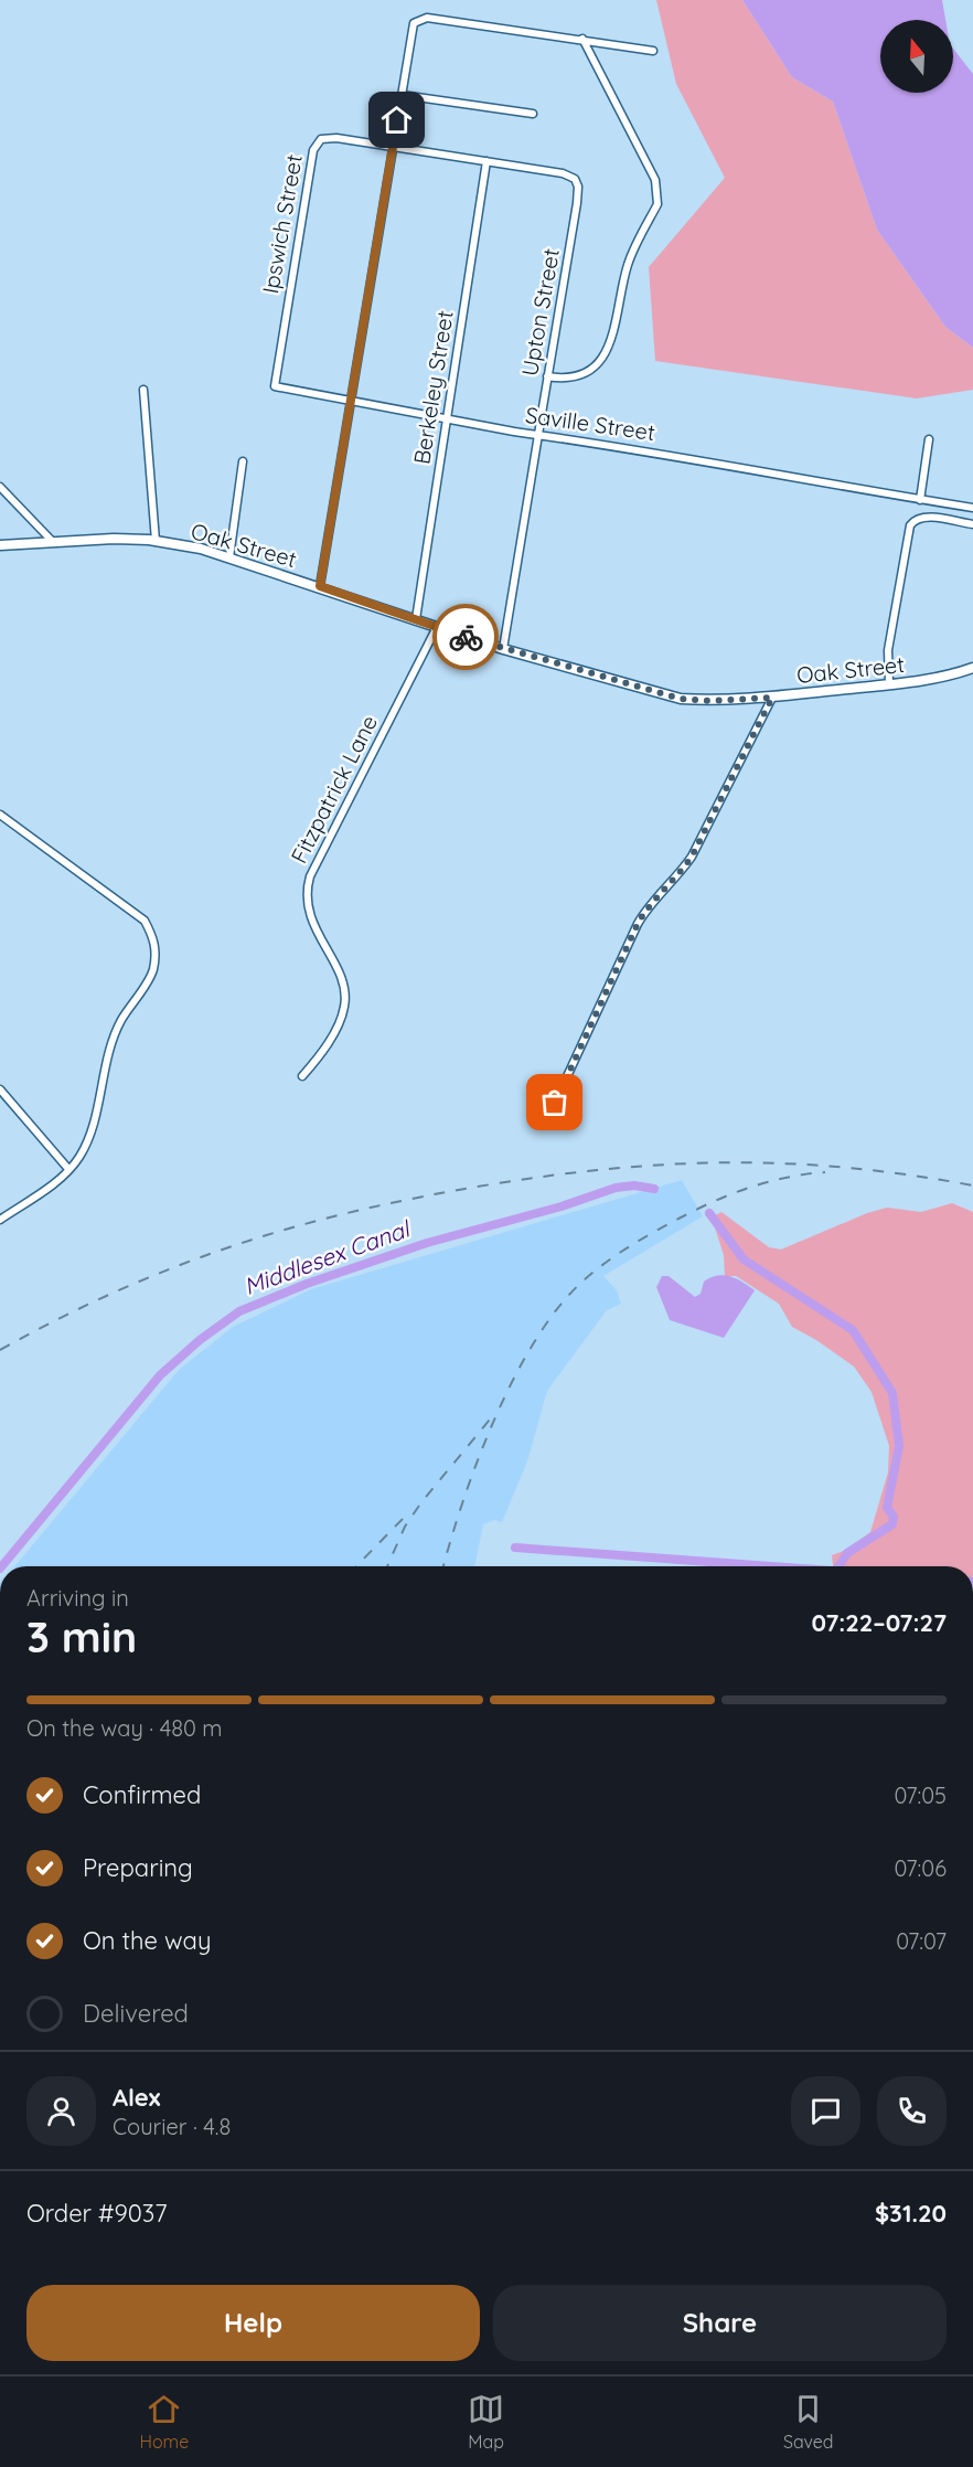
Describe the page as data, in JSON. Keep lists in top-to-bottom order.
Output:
{
  "streets": {
    "street": [
      "Ipswich Street",
      "Upton Street",
      "Berkeley Street",
      "Saville Street",
      "Oak Street",
      "Fitzpatrick Lane"
    ]
  },
  "crossings": [
    ["Ipswich Street", "Saville Street"],
    ["Upton Street", "Berkeley Street"],
    ["Upton Street", "Saville Street"],
    ["Upton Street", "Oak Street"],
    ["Berkeley Street", "Saville Street"],
    ["Berkeley Street", "Oak Street"],
    ["Oak Street", "Fitzpatrick Lane"]
  ],
  "water": ["Middlesex Canal"],
  "north": "top",
  "page": {
    "heading": ["3 min", "Arriving in", "07:22–07:27"],
    "panel": [
      "Alex",
      "Courier · 4.8",
      "Order #9037",
      "$31.20"
    ],
    "bar": "On the way · 480 m",
    "list": [
      ["Confirmed", "07:05"],
      ["Preparing", "07:06"],
      ["On the way", "07:07"],
      "Delivered"
    ],
    "buttons": ["Help", "Share"],
    "tabs": ["Home", "Map", "Saved"]
  }
}
